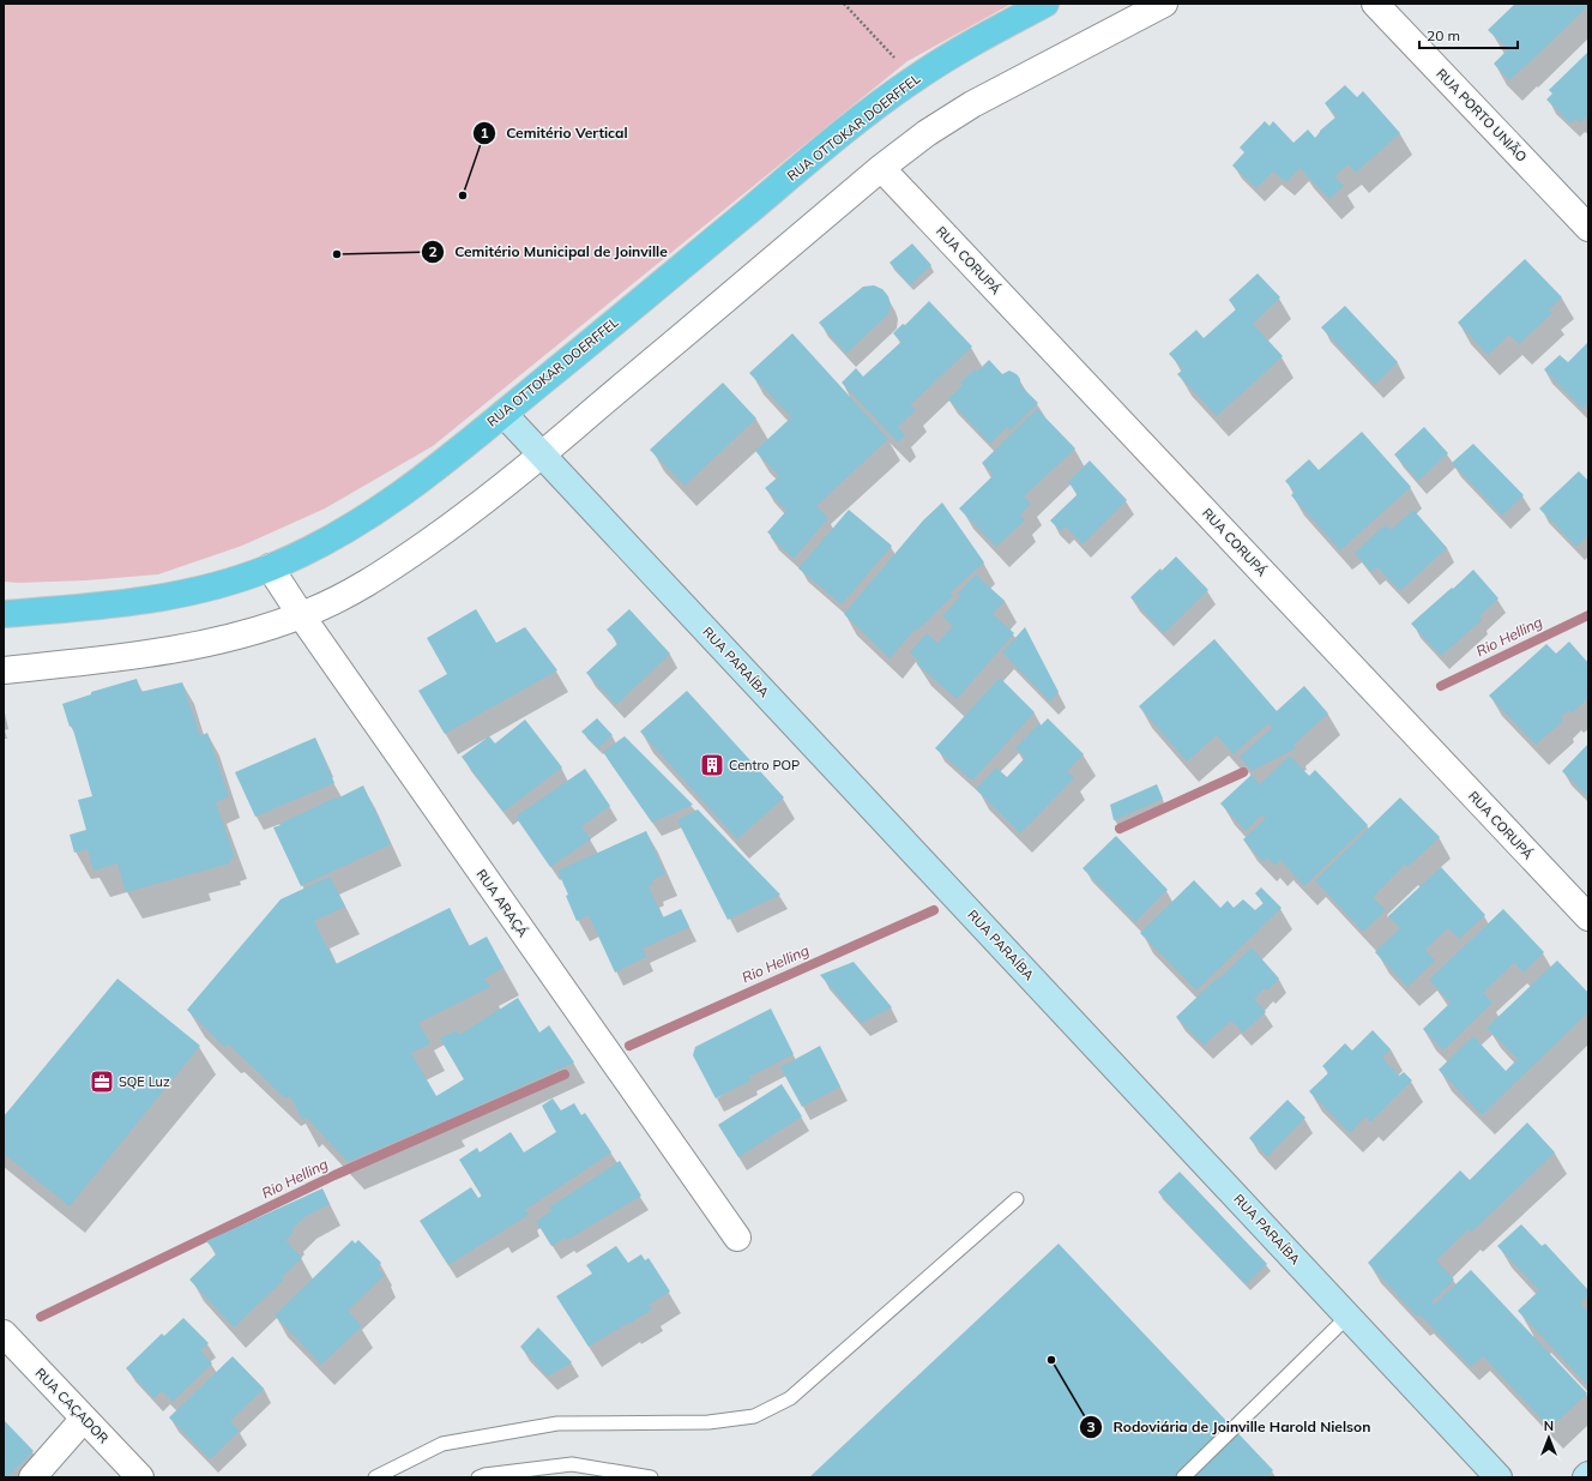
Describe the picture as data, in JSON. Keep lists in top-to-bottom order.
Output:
{
  "streets": {
    "main road": ["RUA OTTOKAR DOERFFEL"],
    "street": [
      "RUA PORTO UNIÃO",
      "RUA CORUPÁ",
      "RUA PARAÍBA",
      "RUA ARAÇÁ",
      "RUA CAÇADOR"
    ]
  },
  "crossings": [
    ["RUA OTTOKAR DOERFFEL", "RUA PARAÍBA"],
    ["RUA OTTOKAR DOERFFEL", "RUA ARAÇÁ"]
  ],
  "water": ["Rio Helling"],
  "places": {
    "other": ["Cemitério Vertical", "Cemitério Municipal de Joinville", "Rodoviária de Joinville Harold Nielson"],
    "building": ["Centro POP"],
    "office": ["SQE Luz"]
  },
  "scale_bar": "20 m",
  "north": "top"
}
